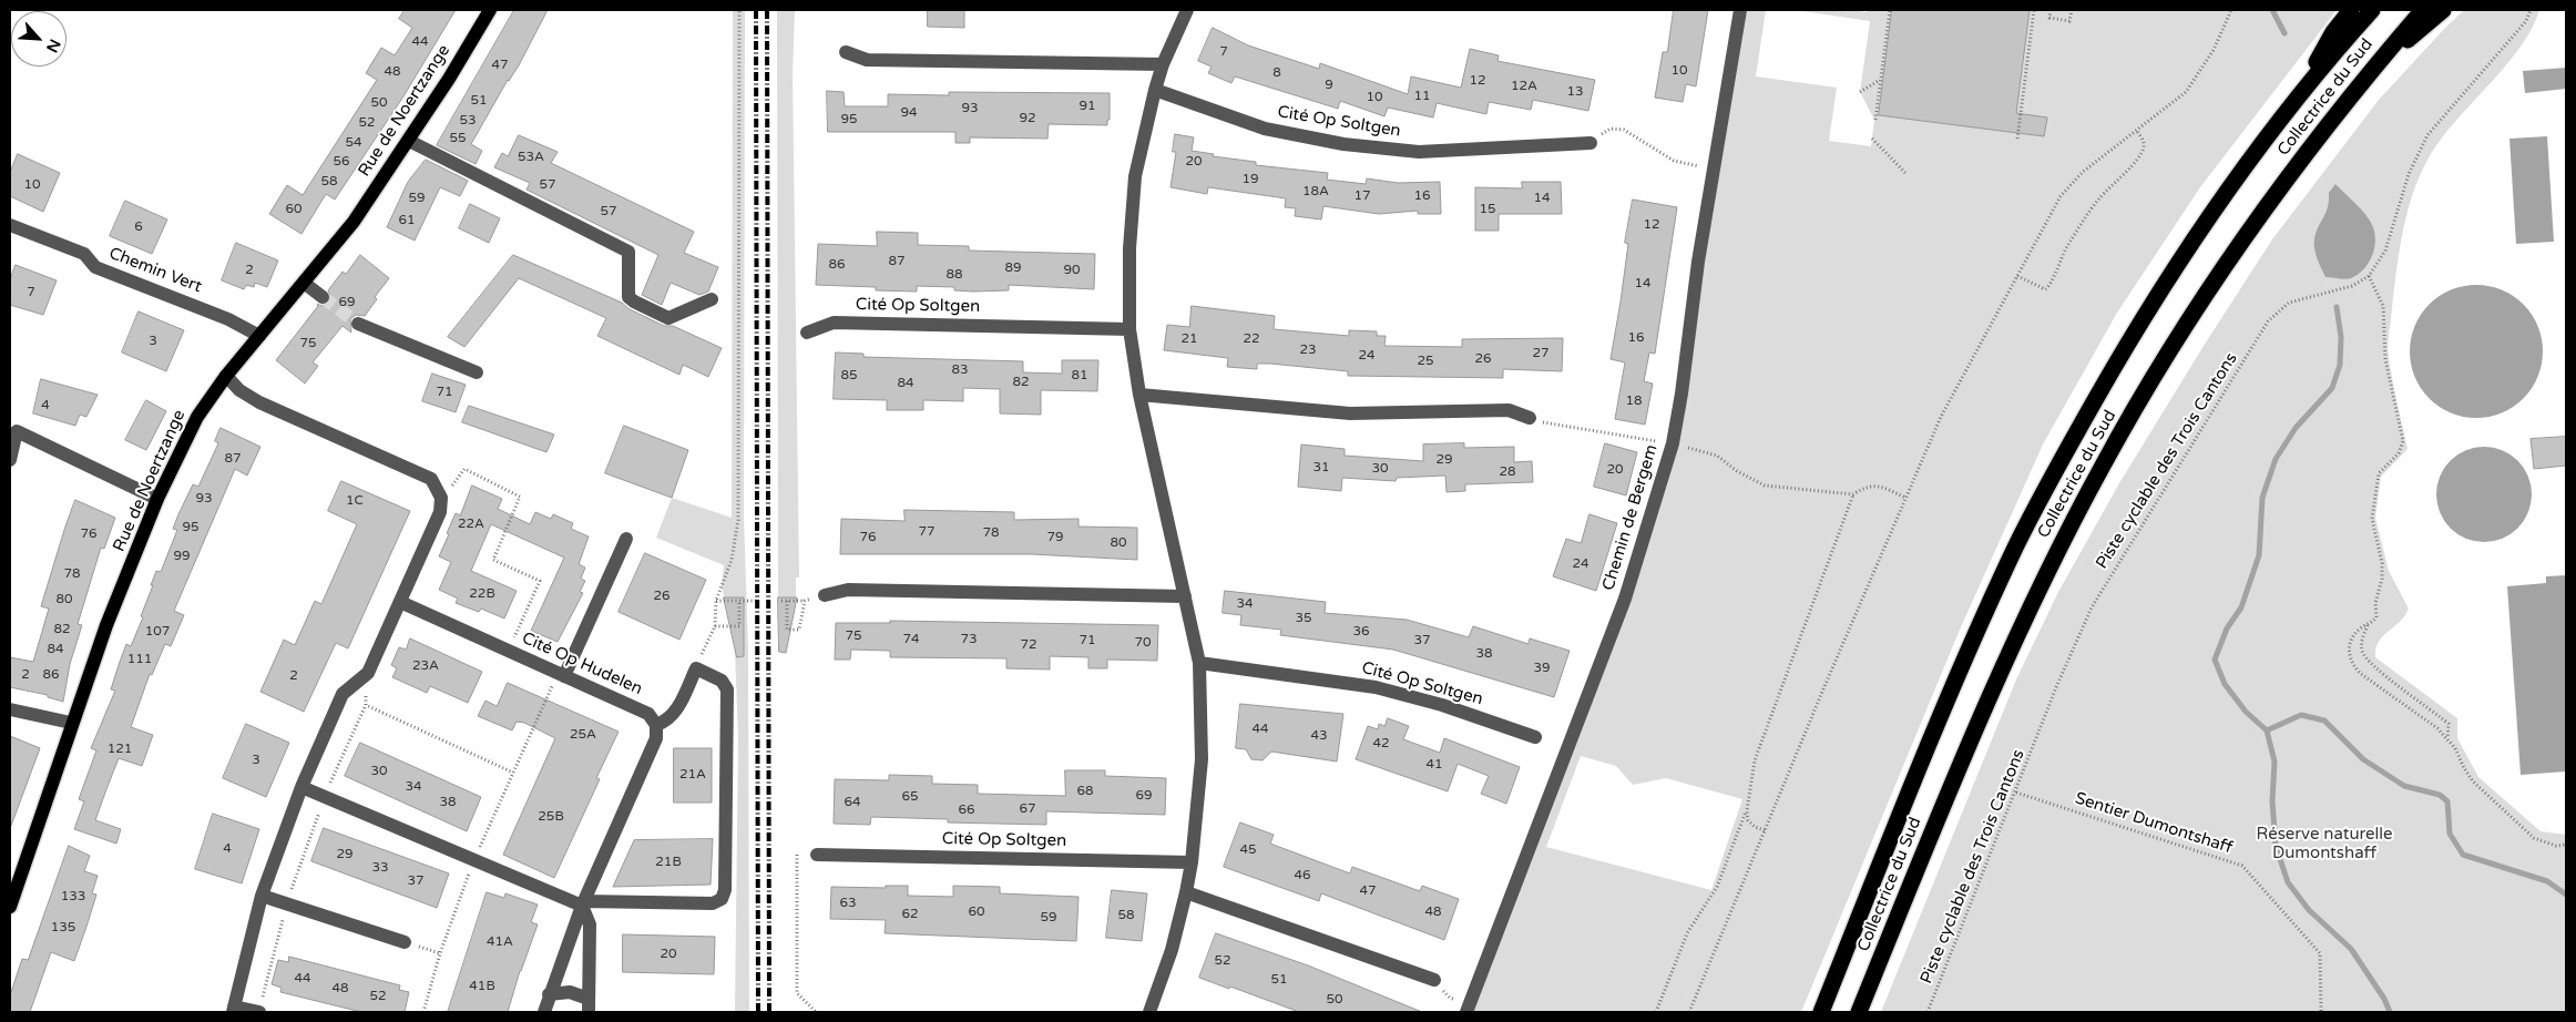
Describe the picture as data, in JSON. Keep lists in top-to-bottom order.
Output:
{
  "streets": {
    "highway": ["Collectrice du Sud"],
    "main road": ["Rue de Noertzange"],
    "street": [
      "Cité Op Soltgen",
      "Chemin Vert",
      "Chemin de Bergem",
      "Cité Op Hudelen"
    ],
    "path": ["Piste cyclable des Trois Cantons", "Sentier Dumontshaff"]
  },
  "crossings": [
    ["Rue de Noertzange", "Chemin Vert"],
    ["Piste cyclable des Trois Cantons", "Sentier Dumontshaff"]
  ],
  "parks": ["Réserve naturelle Dumontshaff"],
  "house_numbers": [
    "44",
    "7",
    "47",
    "10",
    "48",
    "8",
    "12",
    "9",
    "12A",
    "13",
    "11",
    "10",
    "51",
    "50",
    "91",
    "93",
    "94",
    "92",
    "95",
    "53",
    "52",
    "55",
    "54",
    "53A",
    "56",
    "20",
    "19",
    "58",
    "10",
    "57",
    "18A",
    "17",
    "16",
    "59",
    "14",
    "60",
    "15",
    "57",
    "61",
    "12",
    "6",
    "87",
    "86",
    "89",
    "2",
    "90",
    "88",
    "14",
    "7",
    "69",
    "16",
    "21",
    "22",
    "3",
    "75",
    "23",
    "27",
    "24",
    "26",
    "25",
    "83",
    "85",
    "81",
    "82",
    "84",
    "71",
    "18",
    "4",
    "87",
    "29",
    "31",
    "30",
    "20",
    "28",
    "93",
    "1C",
    "22A",
    "95",
    "77",
    "78",
    "76",
    "76",
    "79",
    "80",
    "99",
    "24",
    "78",
    "22B",
    "26",
    "80",
    "34",
    "35",
    "82",
    "107",
    "36",
    "75",
    "74",
    "73",
    "71",
    "37",
    "70",
    "72",
    "84",
    "38",
    "111",
    "23A",
    "39",
    "2",
    "86",
    "2",
    "44",
    "25A",
    "43",
    "42",
    "121",
    "3",
    "41",
    "30",
    "21A",
    "34",
    "68",
    "69",
    "65",
    "38",
    "64",
    "67",
    "66",
    "25B",
    "4",
    "45",
    "29",
    "21B",
    "33",
    "46",
    "37",
    "47",
    "133",
    "63",
    "60",
    "48",
    "62",
    "58",
    "59",
    "135",
    "41A",
    "20",
    "52",
    "44",
    "51",
    "41B",
    "48",
    "52",
    "50"
  ],
  "north": "bottom right"
}
